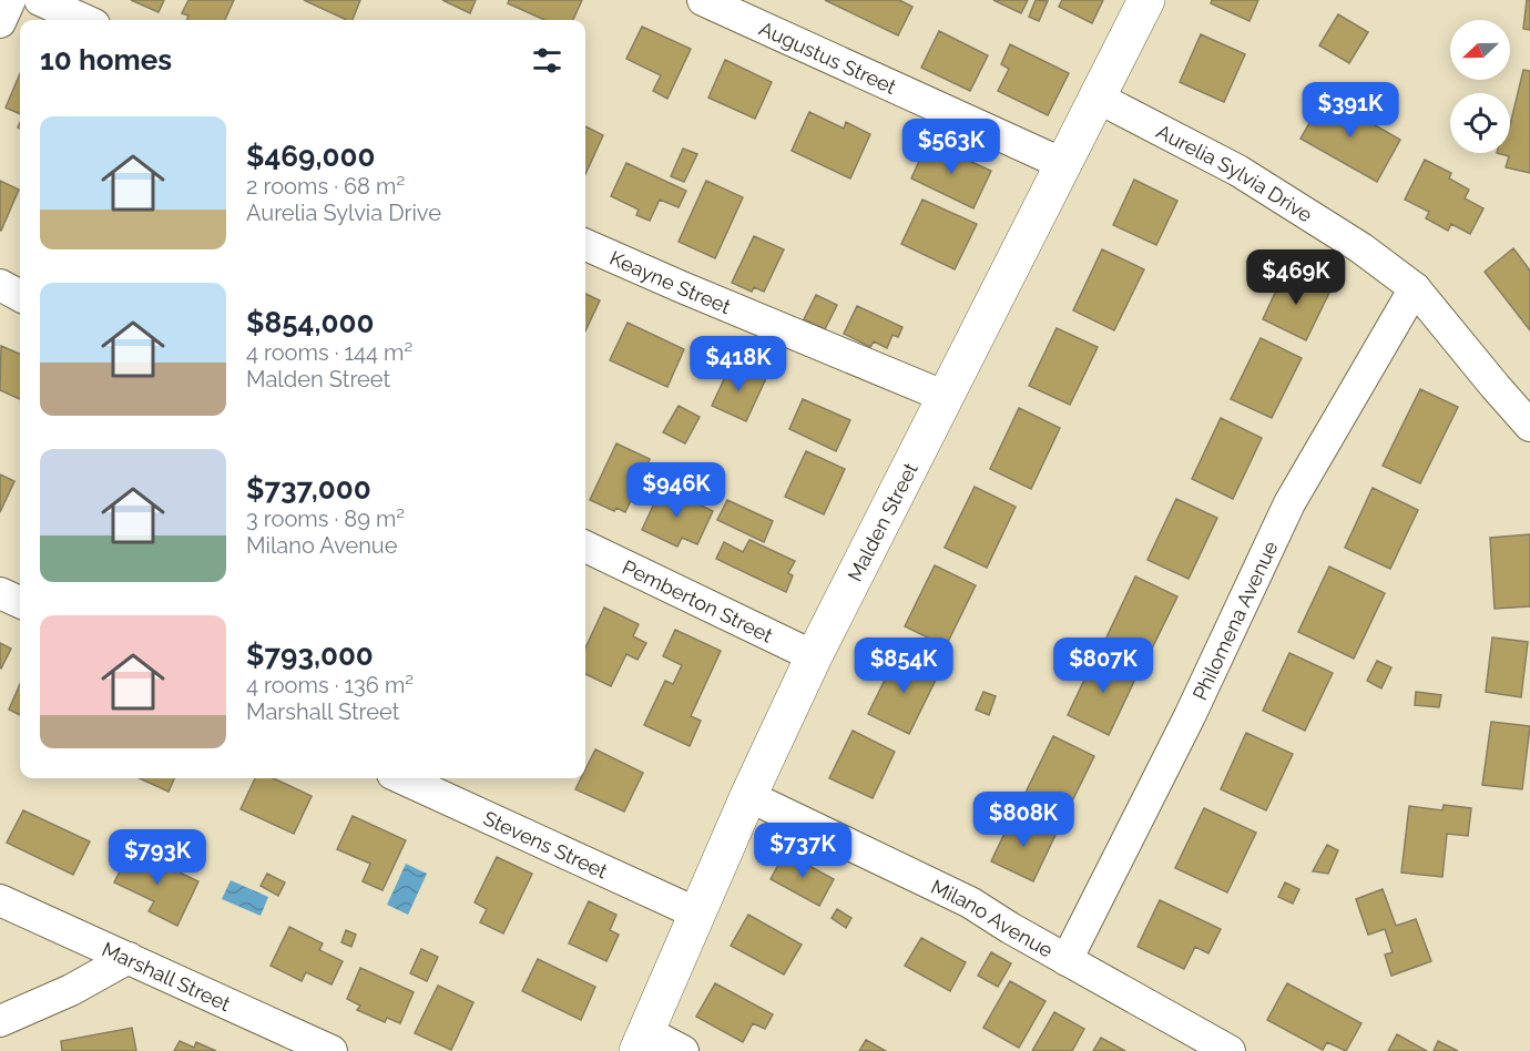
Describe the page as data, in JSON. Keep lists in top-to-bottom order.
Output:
{
  "streets": {
    "street": [
      "Augustus Street",
      "Aurelia Sylvia Drive",
      "Keayne Street",
      "Malden Street",
      "Pemberton Street",
      "Philomena Avenue",
      "Stevens Street",
      "Milano Avenue",
      "Marshall Street"
    ]
  },
  "crossings": [
    ["Augustus Street", "Malden Street"],
    ["Aurelia Sylvia Drive", "Malden Street"],
    ["Aurelia Sylvia Drive", "Philomena Avenue"],
    ["Keayne Street", "Malden Street"],
    ["Malden Street", "Pemberton Street"],
    ["Malden Street", "Stevens Street"],
    ["Malden Street", "Milano Avenue"],
    ["Philomena Avenue", "Milano Avenue"]
  ],
  "north": "left",
  "page": {
    "heading": "10 homes",
    "price": [
      "$391K",
      "$563K",
      "$469K",
      "$418K",
      "$946K",
      "$854K",
      "$807K",
      "$808K",
      "$737K",
      "$793K"
    ],
    "list": [
      {
        "name": "$469,000",
        "note": "2 rooms · 68 m² · Aurelia Sylvia Drive"
      },
      {
        "name": "$854,000",
        "note": "4 rooms · 144 m² · Malden Street"
      },
      {
        "name": "$737,000",
        "note": "3 rooms · 89 m² · Milano Avenue"
      },
      {
        "name": "$793,000",
        "note": "4 rooms · 136 m² · Marshall Street"
      }
    ]
  }
}
